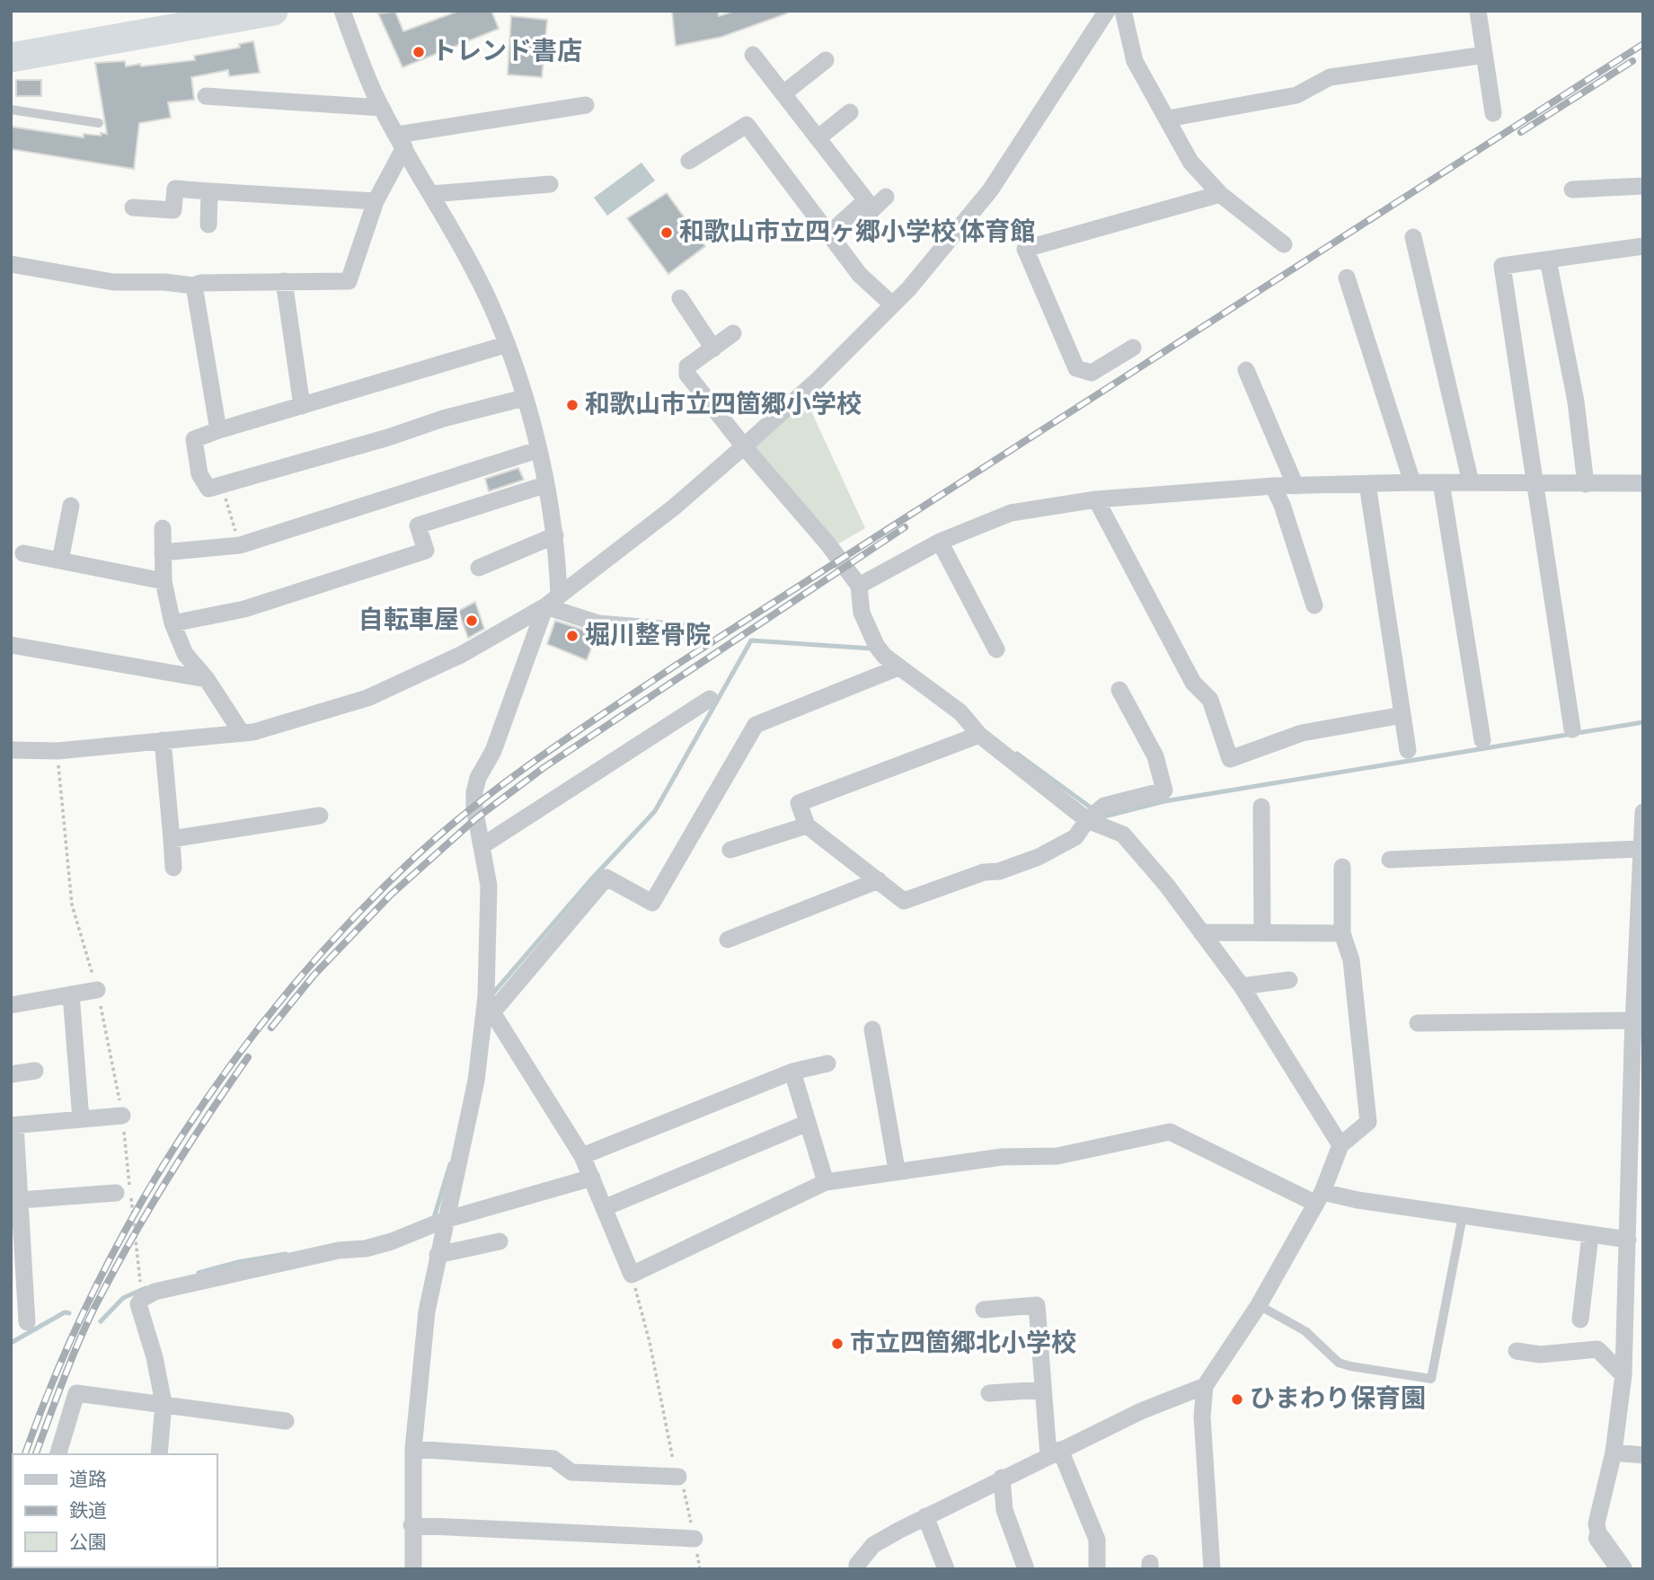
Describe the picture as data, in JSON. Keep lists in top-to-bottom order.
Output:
{
  "places": [
    "トレンド書店",
    "和歌山市立四ヶ郷小学校 体育館",
    "和歌山市立四箇郷小学校",
    "自転車屋",
    "堀川整骨院",
    "市立四箇郷北小学校",
    "ひまわり保育園"
  ],
  "legend": ["道路", "鉄道", "公園"]
}
